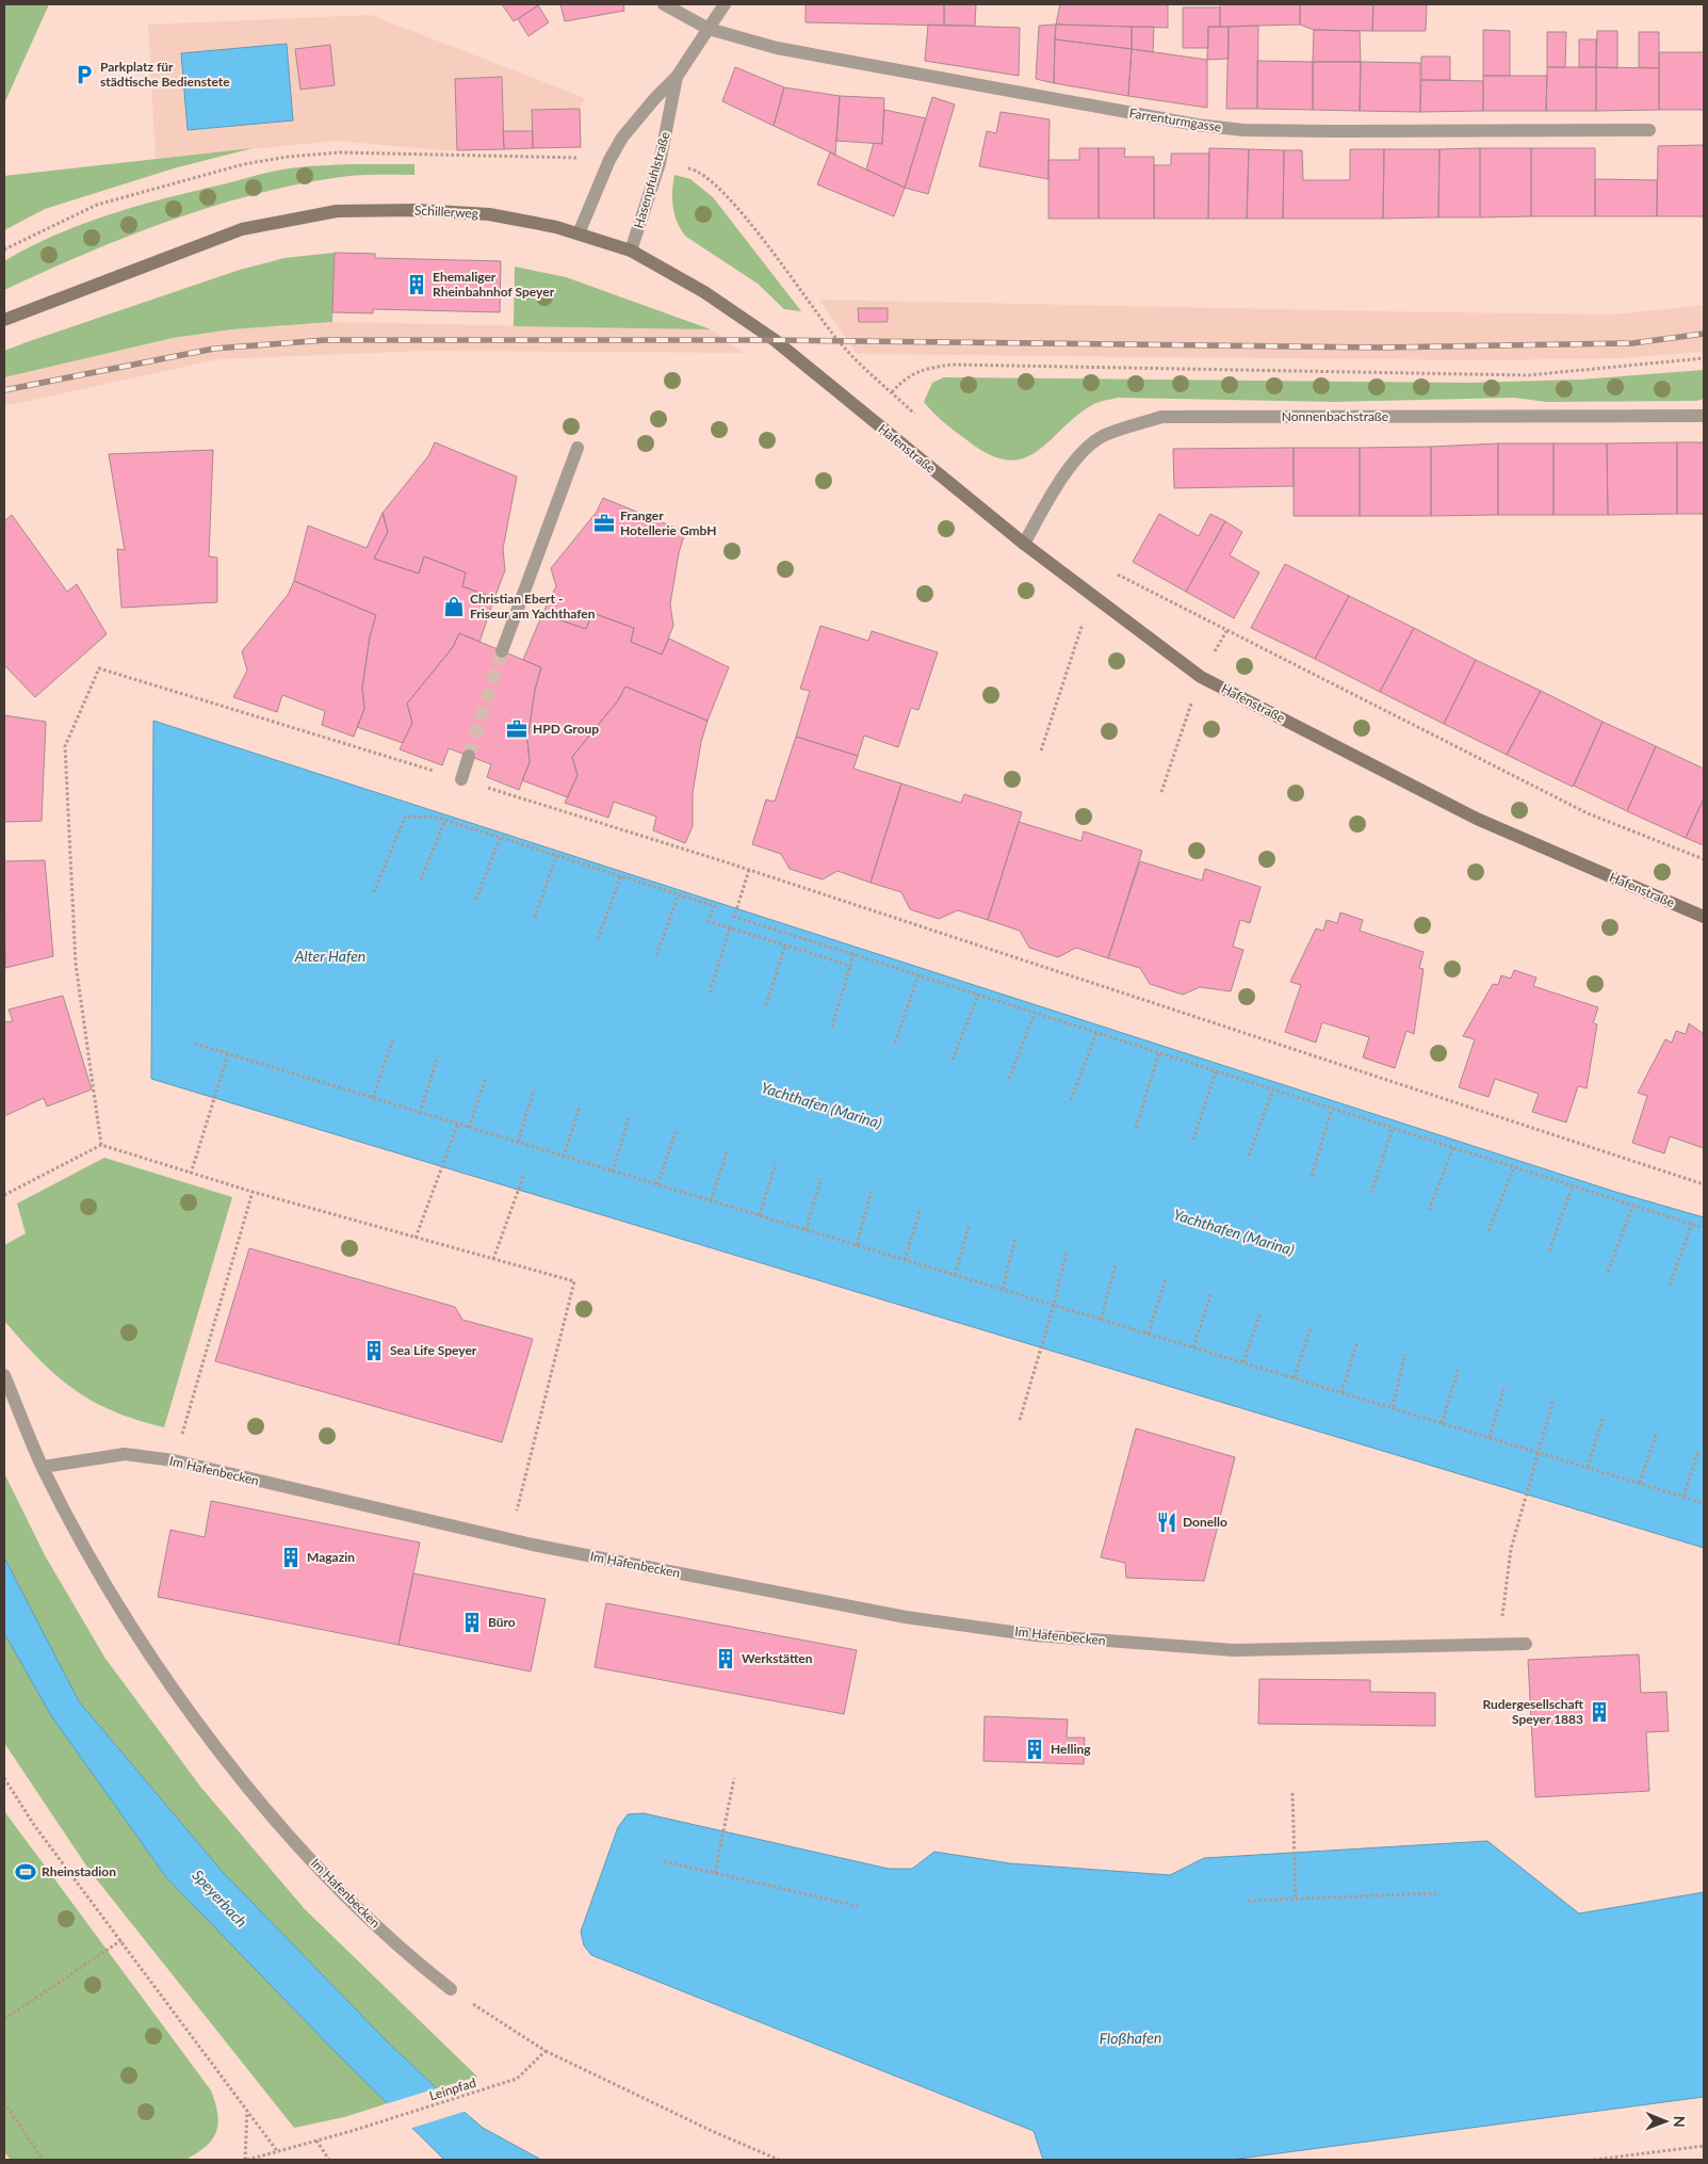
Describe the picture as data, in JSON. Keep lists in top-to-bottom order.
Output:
{
  "streets": {
    "street": [
      "Farrenturmgasse",
      "Hasenpfuhlstraße",
      "Schillerweg",
      "Nonnenbachstraße",
      "Hafenstraße",
      "Im Hafenbecken"
    ],
    "path": ["Leinpfad"]
  },
  "crossings": [
    ["Farrenturmgasse", "Hasenpfuhlstraße"],
    ["Hasenpfuhlstraße", "Schillerweg"],
    ["Schillerweg", "Hafenstraße"],
    ["Nonnenbachstraße", "Hafenstraße"]
  ],
  "water": [
    "Alter Hafen",
    "Yachthafen (Marina)",
    "Speyerbach",
    "Floßhafen"
  ],
  "places": {
    "parking": ["Parkplatz für städtische Bedienstete"],
    "building": [
      "Ehemaliger Rheinbahnhof Speyer",
      "Sea Life Speyer",
      "Magazin",
      "Büro",
      "Werkstätten",
      "Rudergesellschaft Speyer 1883",
      "Helling"
    ],
    "office": ["Franger Hotellerie GmbH", "HPD Group"],
    "shop": ["Christian Ebert - Friseur am Yachthafen"],
    "restaurant": ["Donello"],
    "sports": ["Rheinstadion"]
  },
  "north": "right"
}
